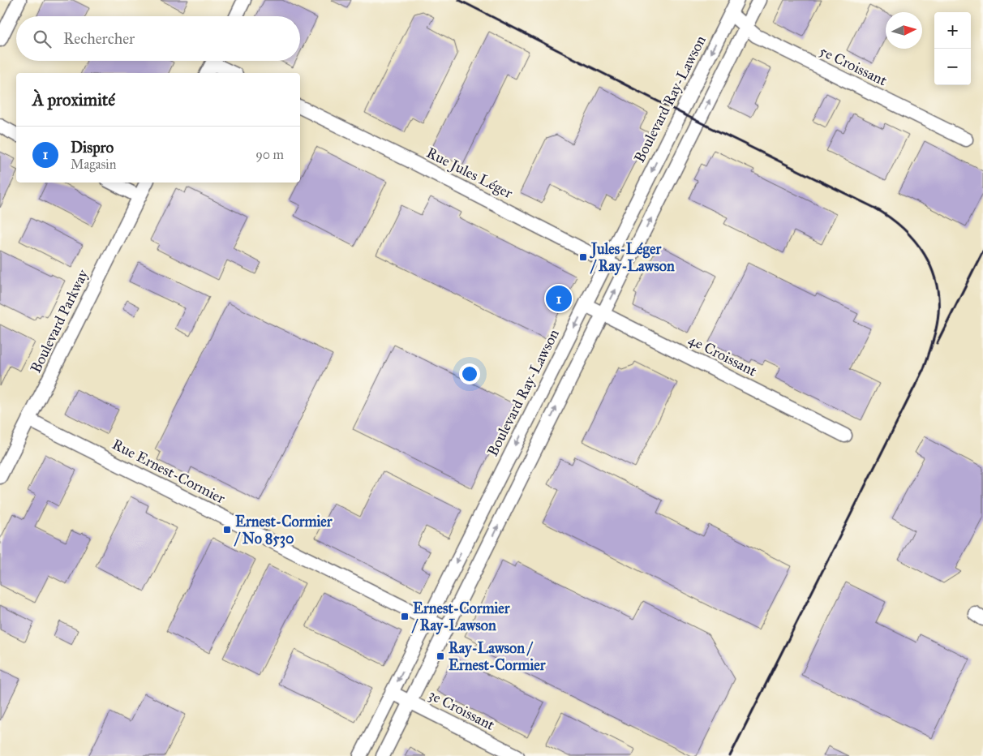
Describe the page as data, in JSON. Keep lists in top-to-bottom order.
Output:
{
  "streets": {
    "street": [
      "5e Croissant",
      "Boulevard Ray-Lawson",
      "Rue Jules Léger",
      "Boulevard Parkway",
      "4e Croissant",
      "Rue Ernest-Cormier",
      "3e Croissant"
    ]
  },
  "crossings": [
    ["5e Croissant", "Boulevard Ray-Lawson"],
    ["Boulevard Ray-Lawson", "Rue Jules Léger"],
    ["Boulevard Ray-Lawson", "4e Croissant"],
    ["Boulevard Ray-Lawson", "Rue Ernest-Cormier"],
    ["Boulevard Ray-Lawson", "3e Croissant"],
    ["Boulevard Parkway", "Rue Ernest-Cormier"]
  ],
  "places": {
    "transit": [
      "Jules-Léger / Ray-Lawson",
      "Ernest-Cormier / No 8530",
      "Ernest-Cormier / Ray-Lawson",
      "Ray-Lawson / Ernest-Cormier"
    ]
  },
  "north": "right",
  "page": {
    "map_buttons": ["+", "−"],
    "search": "Rechercher",
    "heading": "À proximité",
    "list": [
      {
        "mark": "1",
        "name": "Dispro",
        "note": "Magasin",
        "value": "90 m"
      }
    ],
    "pins": "1"
  }
}
